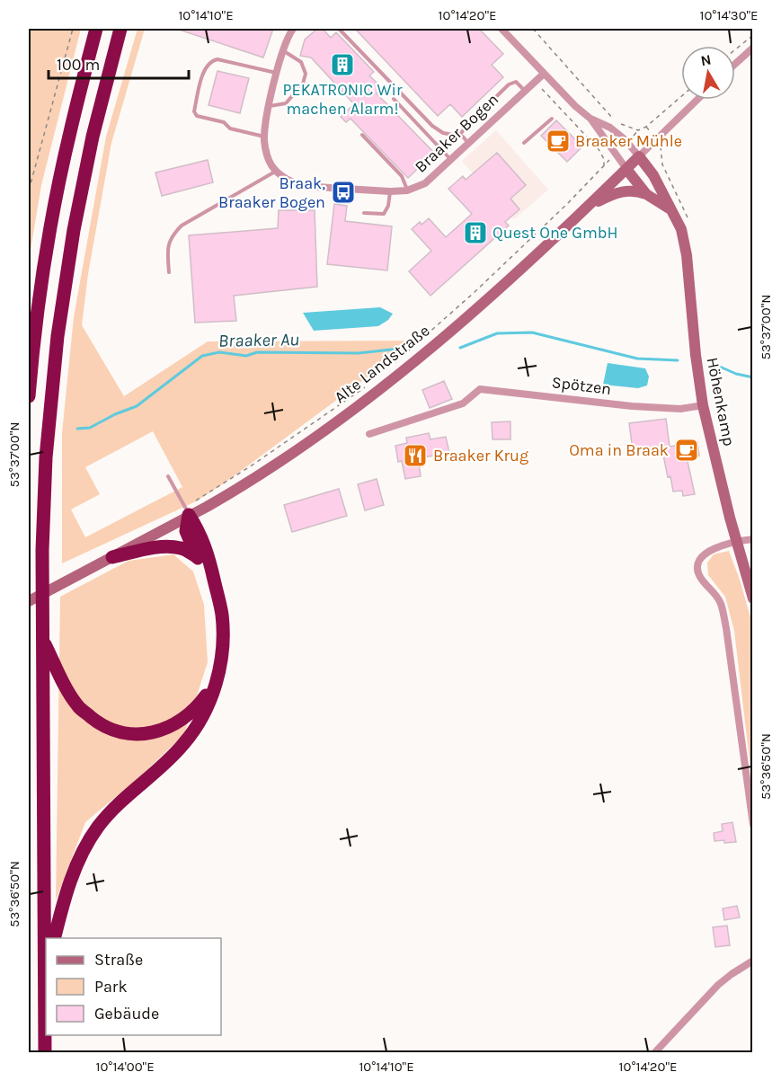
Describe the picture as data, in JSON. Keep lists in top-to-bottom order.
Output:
{
  "streets": {
    "main road": ["Alte Landstraße", "Höhenkamp"],
    "street": ["Braaker Bogen", "Spötzen"]
  },
  "crossings": [
    ["Alte Landstraße", "Höhenkamp"],
    ["Spötzen", "Höhenkamp"]
  ],
  "water": ["Braaker Au"],
  "places": {
    "building": ["PEKATRONIC Wir machen Alarm!", "Quest One GmbH"],
    "cafe": ["Braaker Mühle", "Oma in Braak"],
    "bus stop": ["Braak, Braaker Bogen"],
    "restaurant": ["Braaker Krug"]
  },
  "legend": ["Straße", "Park", "Gebäude"],
  "scale_bar": "100 m",
  "north": "top",
  "coordinates": [
    "10°14'10\"E",
    "10°14'20\"E",
    "10°14'30\"E",
    "53°37'00\"N",
    "53°36'50\"N",
    "10°14'00\"E"
  ]
}
